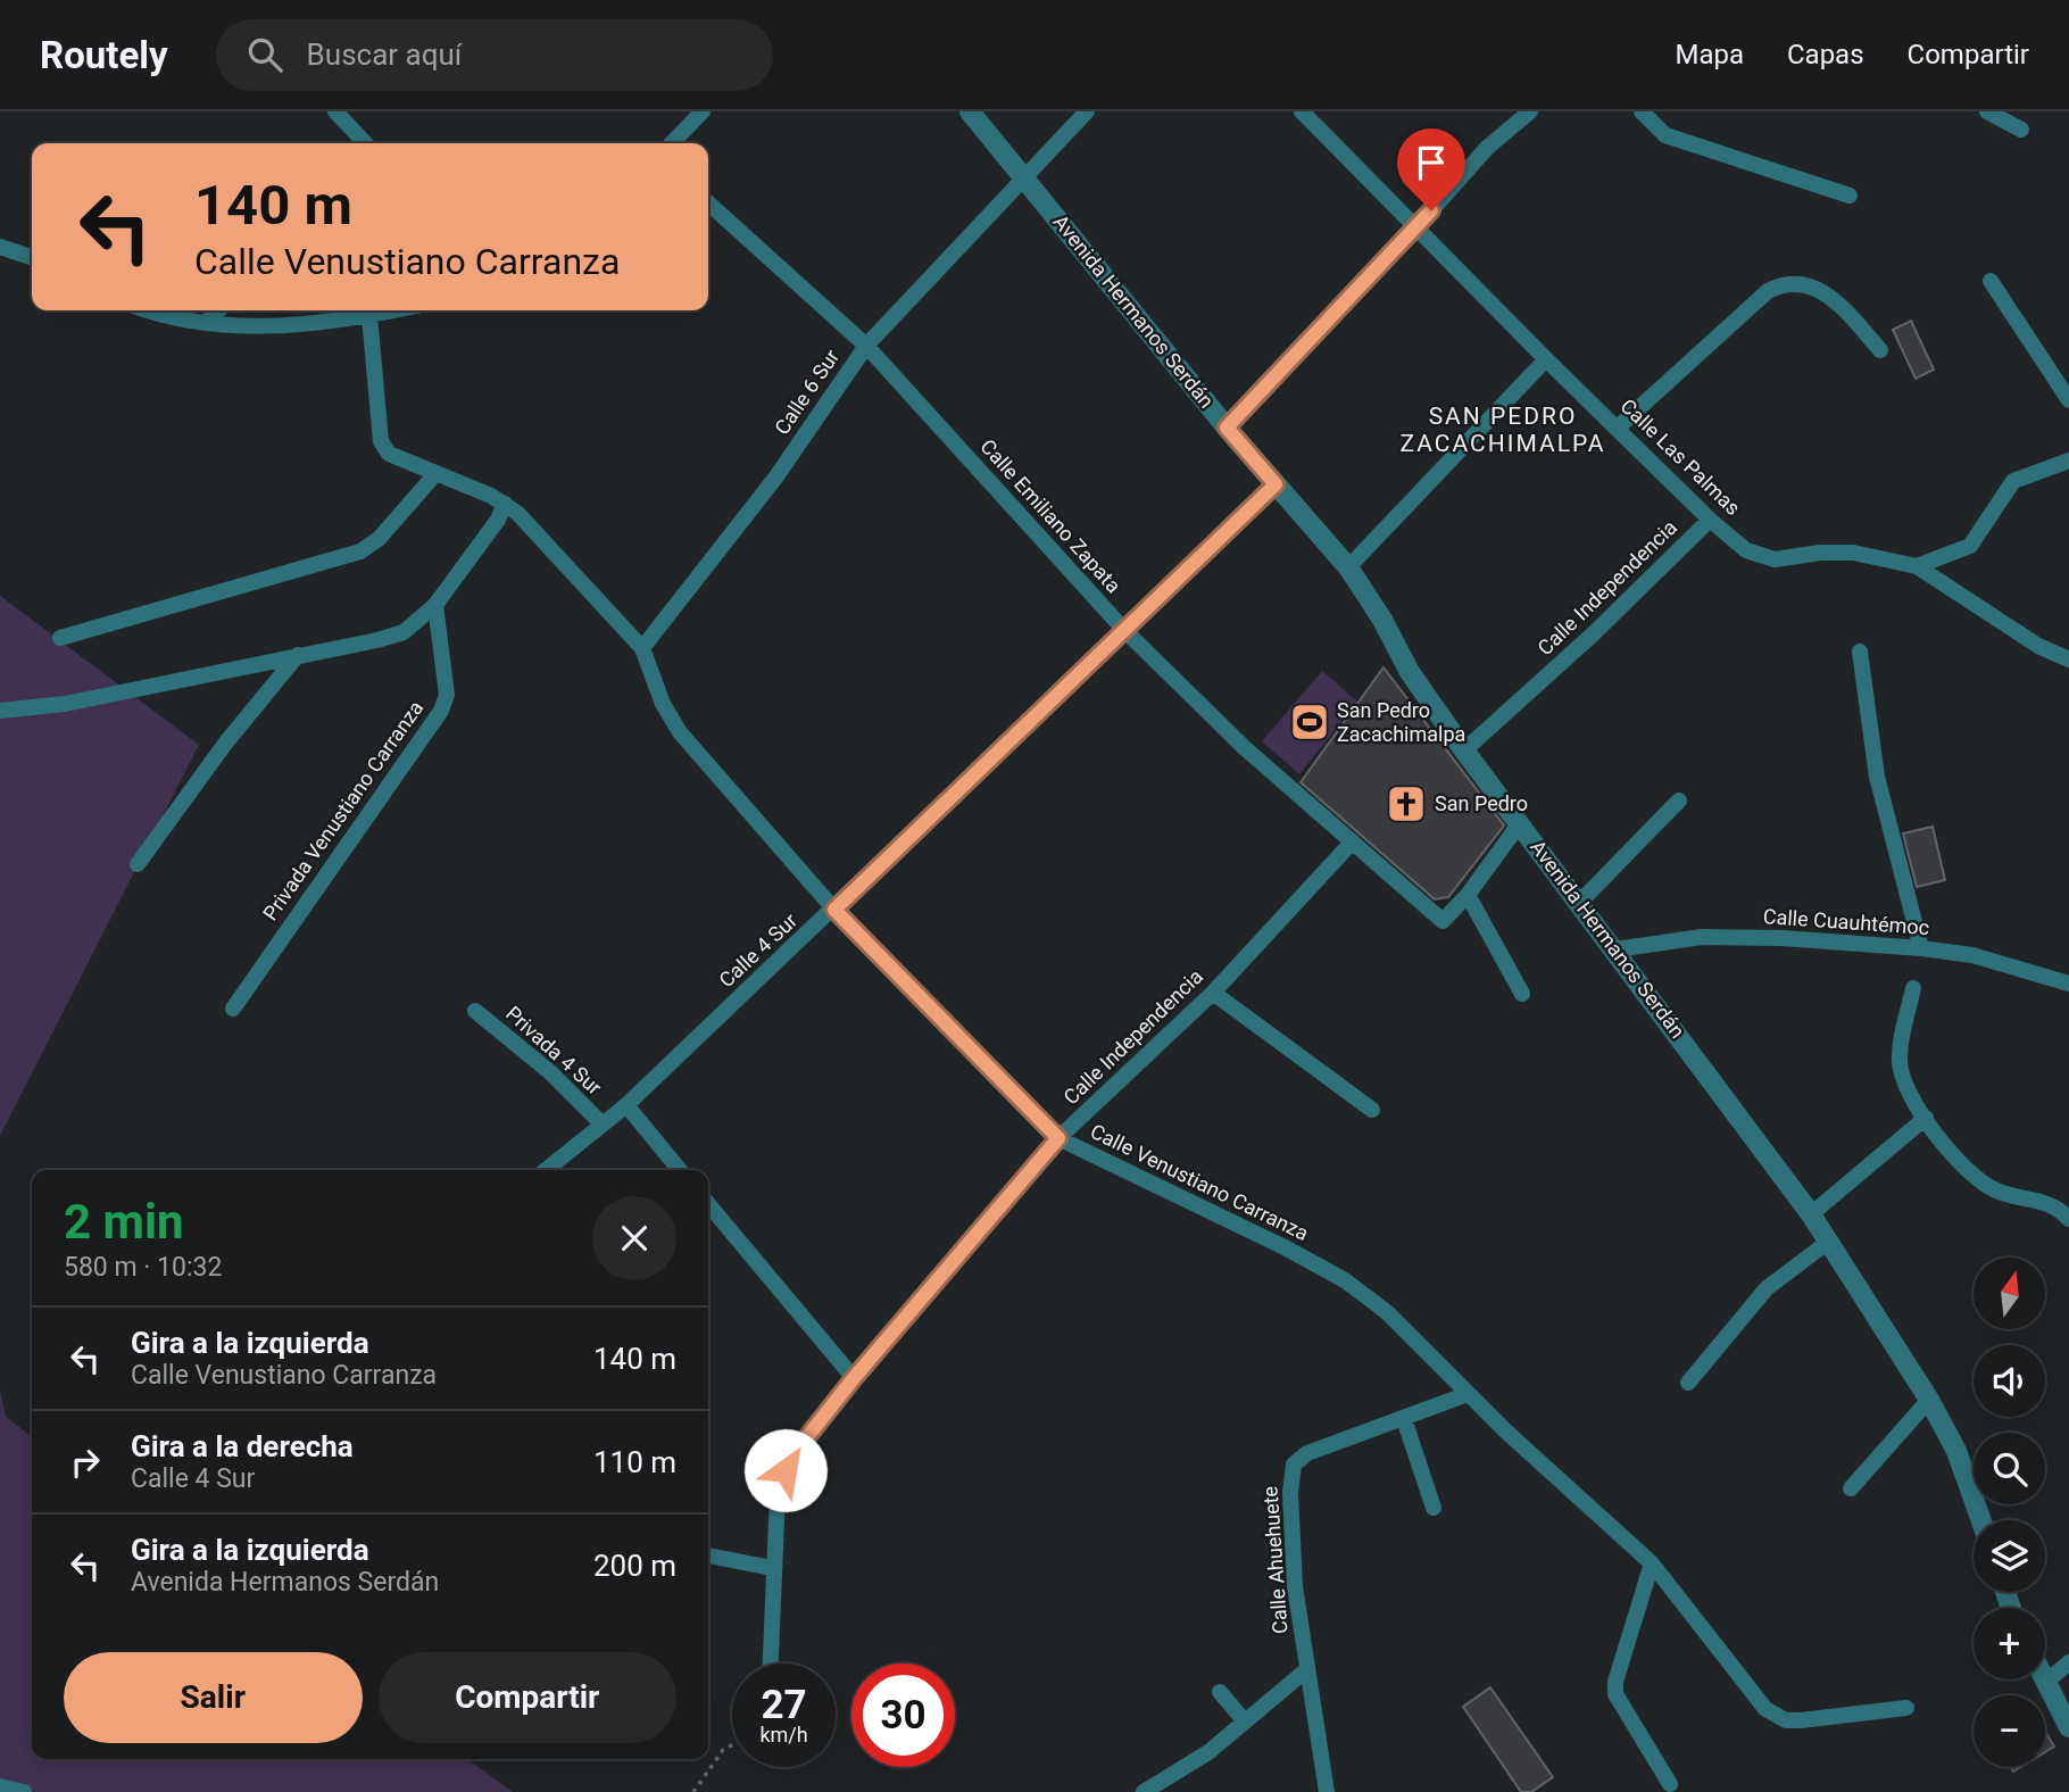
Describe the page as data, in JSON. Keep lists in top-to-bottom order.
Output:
{
  "streets": {
    "street": [
      "Avenida Hermanos Serdán",
      "Calle 6 Sur",
      "Calle Las Palmas",
      "Calle Emiliano Zapata",
      "Calle Independencia",
      "Privada Venustiano Carranza",
      "Calle Cuauhtémoc",
      "Calle 4 Sur",
      "Privada 4 Sur",
      "Calle Venustiano Carranza",
      "Calle Ahuehuete"
    ]
  },
  "crossings": [
    ["Avenida Hermanos Serdán", "Calle 6 Sur"],
    ["Avenida Hermanos Serdán", "Calle Independencia"],
    ["Avenida Hermanos Serdán", "Calle Cuauhtémoc"],
    ["Avenida Hermanos Serdán", "Calle 4 Sur"],
    ["Calle 6 Sur", "Calle Emiliano Zapata"],
    ["Calle 6 Sur", "Calle Venustiano Carranza"],
    ["Calle Las Palmas", "Calle Independencia"],
    ["Calle Emiliano Zapata", "Calle Independencia"],
    ["Calle Emiliano Zapata", "Calle 4 Sur"],
    ["Calle Independencia", "Calle Venustiano Carranza"],
    ["Calle 4 Sur", "Privada 4 Sur"],
    ["Calle 4 Sur", "Calle Venustiano Carranza"],
    ["Calle Venustiano Carranza", "Calle Ahuehuete"]
  ],
  "districts": ["SAN PEDRO ZACACHIMALPA"],
  "places": {
    "sports": ["San Pedro Zacachimalpa"],
    "church": ["San Pedro"]
  },
  "north": "top",
  "page": {
    "header": "Routely",
    "search": "Buscar aquí",
    "nav": ["Mapa", "Capas", "Compartir"],
    "turn": ["140 m", "Calle Venustiano Carranza"],
    "heading": ["2 min", "580 m · 10:32"],
    "map_buttons": ["+", "−"],
    "list": [
      {
        "name": "Gira a la izquierda",
        "note": "Calle Venustiano Carranza",
        "value": "140 m"
      },
      {
        "name": "Gira a la derecha",
        "note": "Calle 4 Sur",
        "value": "110 m"
      },
      {
        "name": "Gira a la izquierda",
        "note": "Avenida Hermanos Serdán",
        "value": "200 m"
      }
    ],
    "buttons": ["Salir", "Compartir"],
    "speed": "27 km/h",
    "limit": "30"
  }
}
